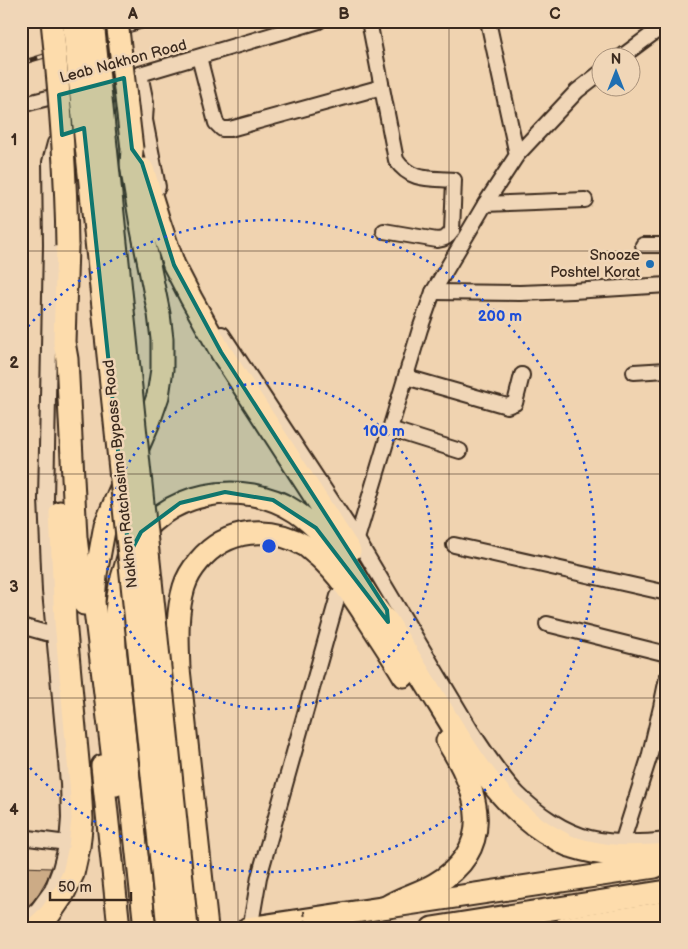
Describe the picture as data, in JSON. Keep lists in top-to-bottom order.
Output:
{
  "streets": {
    "highway": ["Nakhon Ratchasima Bypass Road"],
    "street": ["Leab Nakhon Road"]
  },
  "places": ["Snooze Poshtel Korat"],
  "scale_bar": "50 m",
  "north": "top",
  "grid": {
    "columns": ["A", "B", "C"],
    "rows": [
      "1",
      "2",
      "3",
      "4"
    ]
  },
  "rings": ["200 m", "100 m"]
}
